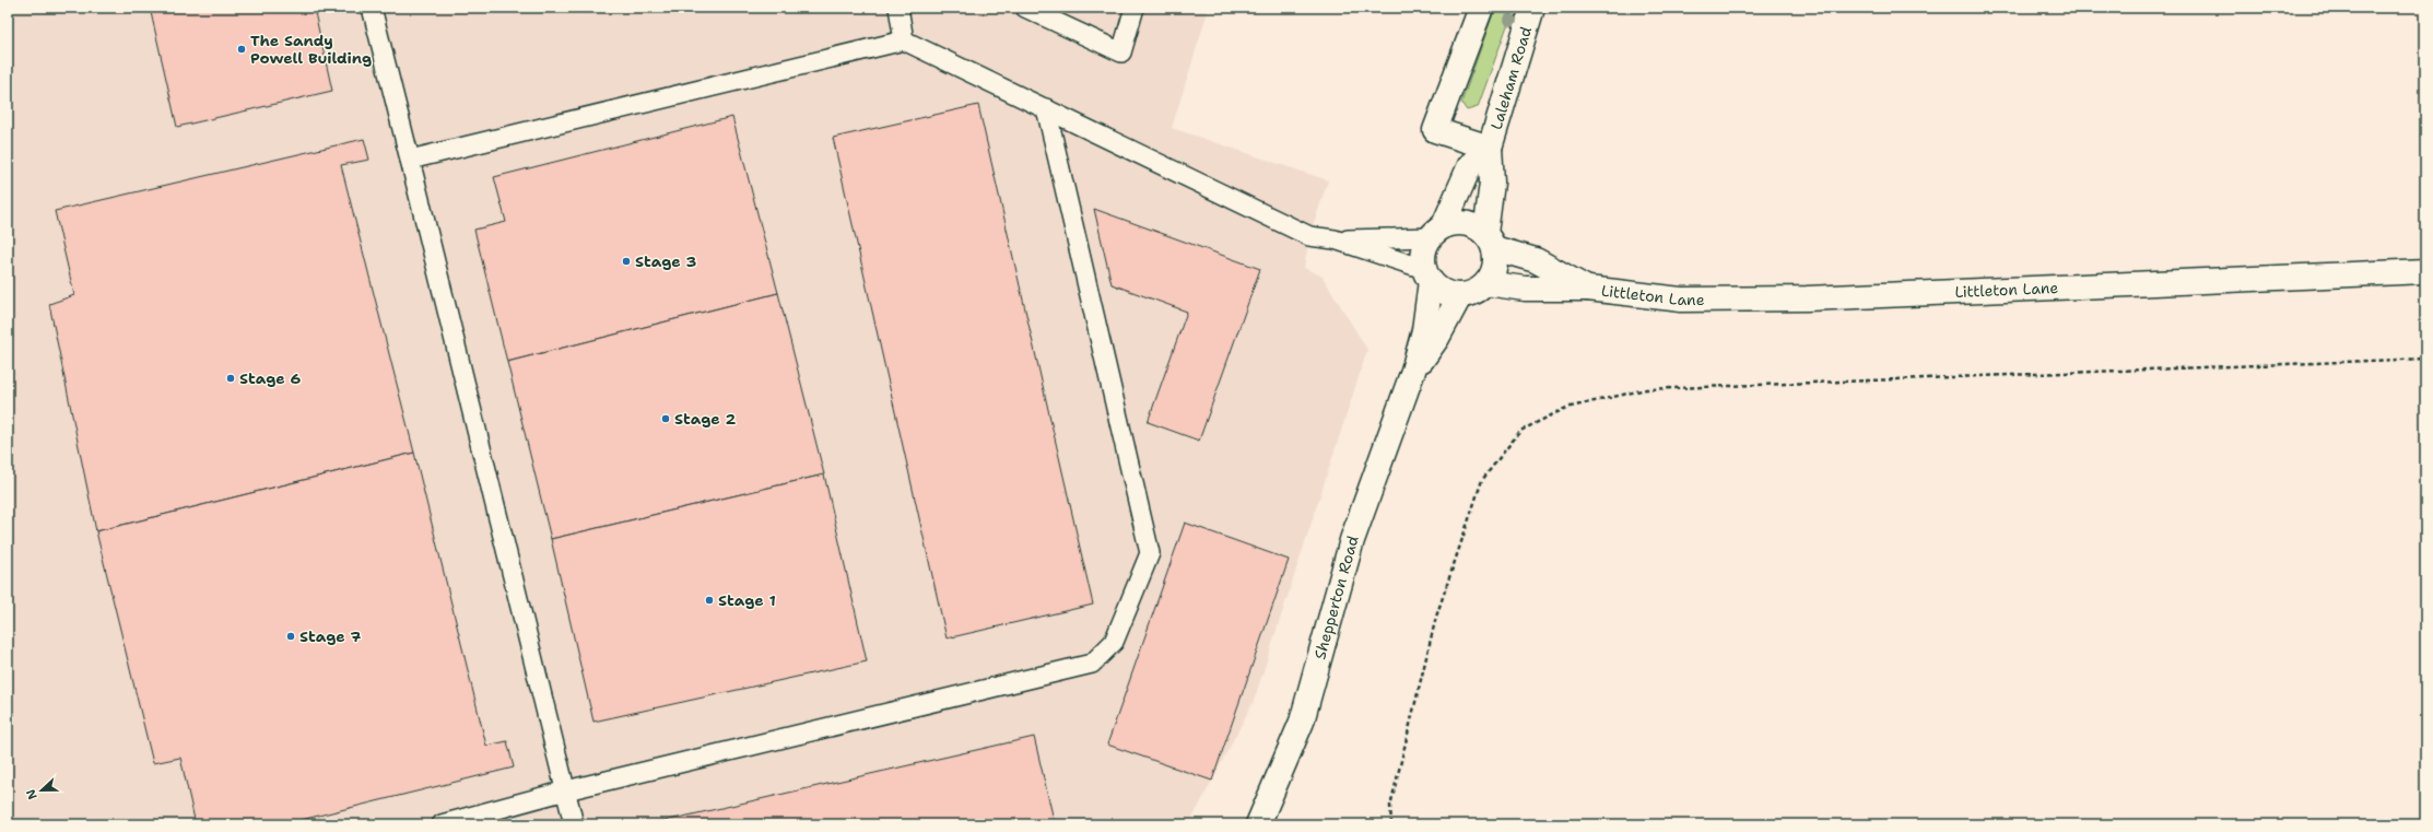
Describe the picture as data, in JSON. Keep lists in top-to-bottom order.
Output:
{
  "streets": {
    "street": ["Laleham Road", "Littleton Lane", "Shepperton Road"]
  },
  "crossings": [
    ["Laleham Road", "Littleton Lane"],
    ["Laleham Road", "Shepperton Road"],
    ["Littleton Lane", "Shepperton Road"]
  ],
  "places": [
    "The Sandy Powell Building",
    "Stage 3",
    "Stage 6",
    "Stage 2",
    "Stage 1",
    "Stage 7"
  ],
  "north": "left"
}
